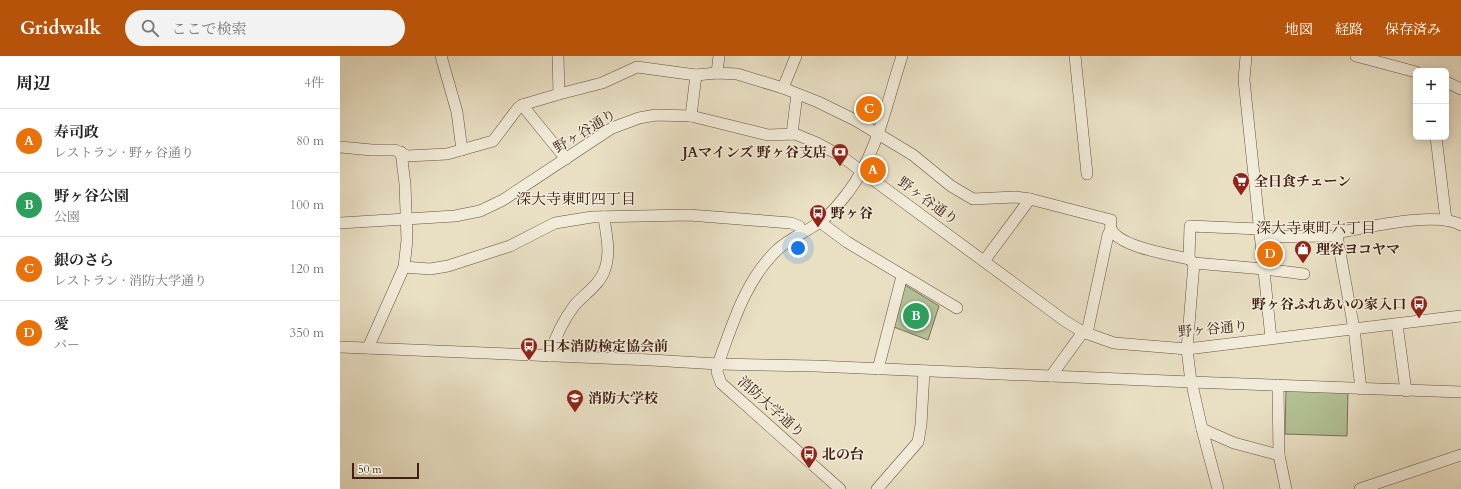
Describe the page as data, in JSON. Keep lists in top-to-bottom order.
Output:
{
  "streets": {
    "street": ["野ヶ谷通り", "消防大学通り"]
  },
  "crossings": [
    ["野ヶ谷通り", "消防大学通り"]
  ],
  "districts": ["深大寺東町四丁目", "深大寺東町六丁目"],
  "places": {
    "bank": ["JAマインズ 野ヶ谷支店"],
    "supermarket": ["全日食チェーン"],
    "bus stop": [
      "野ヶ谷",
      "野ヶ谷ふれあいの家入口",
      "日本消防検定協会前",
      "北の台"
    ],
    "shop": ["理容ヨコヤマ"],
    "school or university": ["消防大学校"]
  },
  "scale_bar": "50 m",
  "page": {
    "header": "Gridwalk",
    "search": "ここで検索",
    "nav": ["地図", "経路", "保存済み"],
    "heading": ["周辺", "4件"],
    "map_buttons": ["+", "−"],
    "pins": [
      "C",
      "A",
      "D",
      "B"
    ],
    "list": [
      {
        "mark": "A",
        "name": "寿司政",
        "note": "レストラン · 野ヶ谷通り",
        "value": "80 m"
      },
      {
        "mark": "B",
        "name": "野ヶ谷公園",
        "note": "公園",
        "value": "100 m"
      },
      {
        "mark": "C",
        "name": "銀のさら",
        "note": "レストラン · 消防大学通り",
        "value": "120 m"
      },
      {
        "mark": "D",
        "name": "愛",
        "note": "バー",
        "value": "350 m"
      }
    ],
    "scale": "50 m"
  }
}
